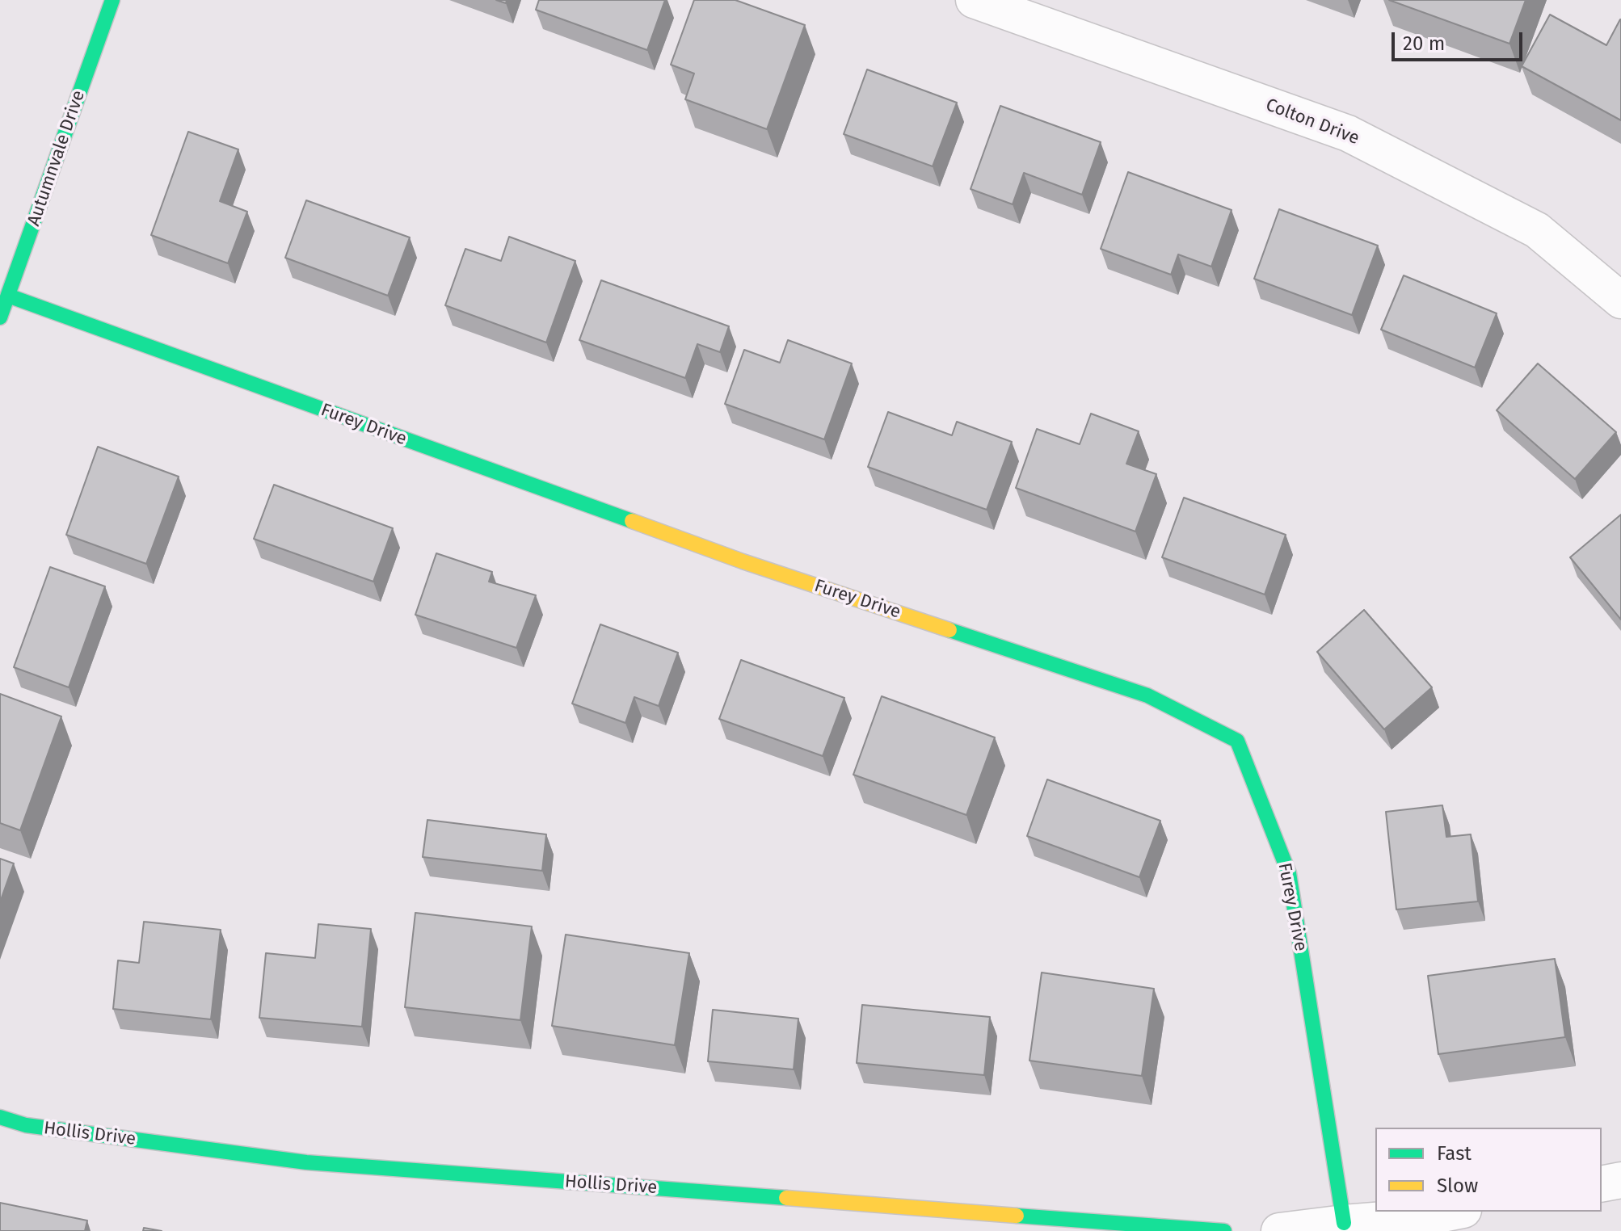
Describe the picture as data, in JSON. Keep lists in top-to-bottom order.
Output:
{
  "streets": {
    "street": [
      "Colton Drive",
      "Autumnvale Drive",
      "Furey Drive",
      "Hollis Drive"
    ]
  },
  "crossings": [
    ["Autumnvale Drive", "Furey Drive"]
  ],
  "legend": ["Fast", "Slow"],
  "scale_bar": "20 m"
}
